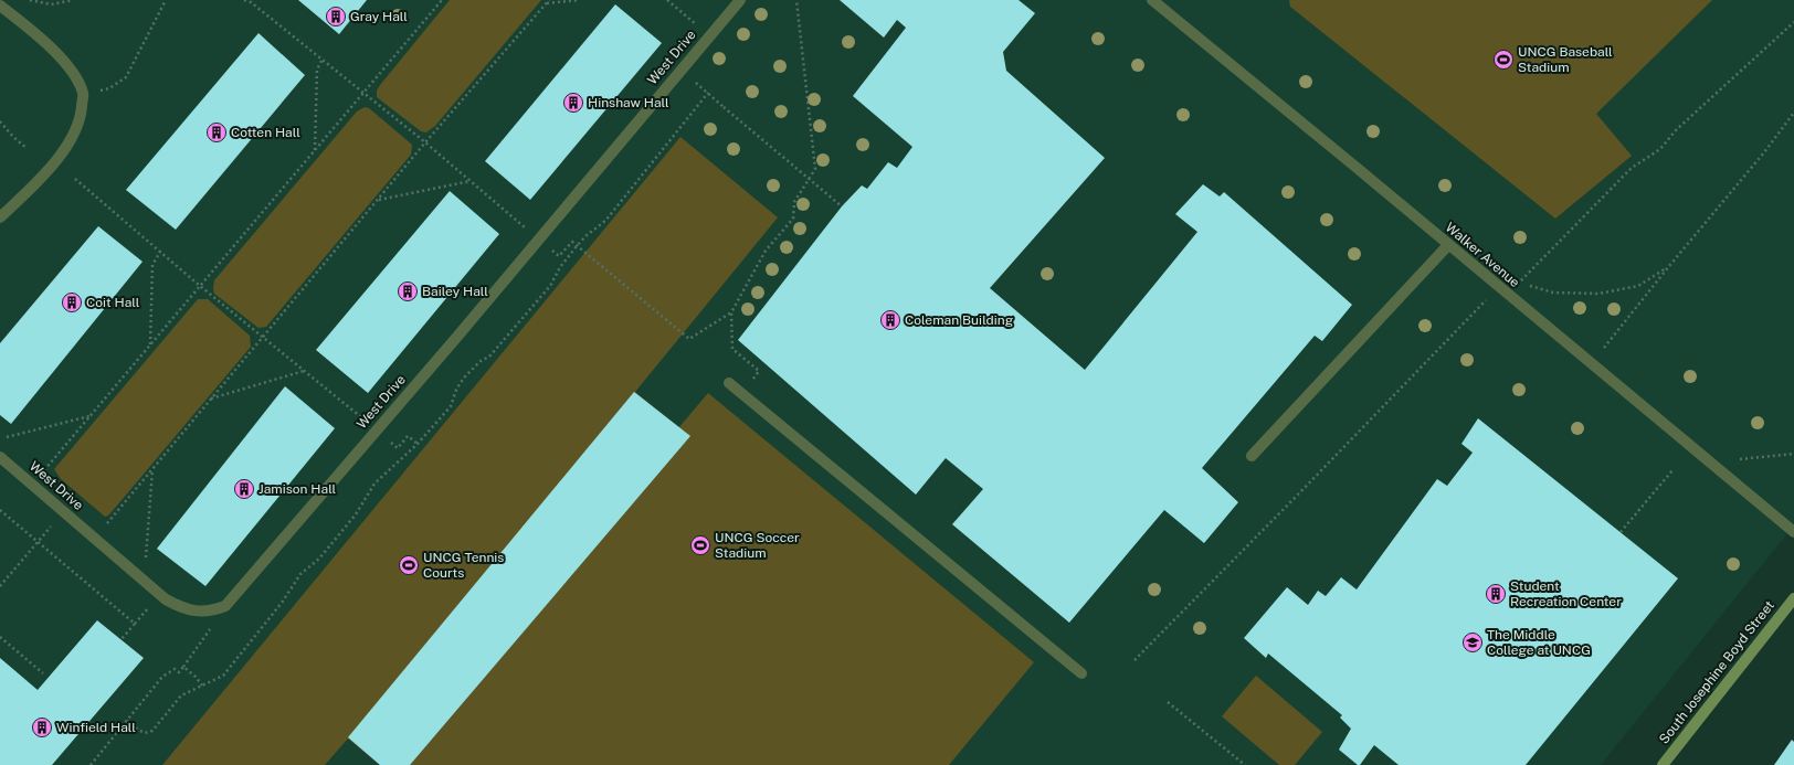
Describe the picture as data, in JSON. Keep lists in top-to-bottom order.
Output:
{
  "streets": {
    "main road": ["South Josephine Boyd Street"],
    "street": ["West Drive", "Walker Avenue"]
  },
  "places": {
    "building": [
      "Gray Hall",
      "Hinshaw Hall",
      "Cotten Hall",
      "Bailey Hall",
      "Coit Hall",
      "Coleman Building",
      "Jamison Hall",
      "Student Recreation Center",
      "Winfield Hall"
    ],
    "sports": ["UNCG Baseball Stadium", "UNCG Soccer Stadium", "UNCG Tennis Courts"],
    "school or university": ["The Middle College at UNCG"]
  }
}
